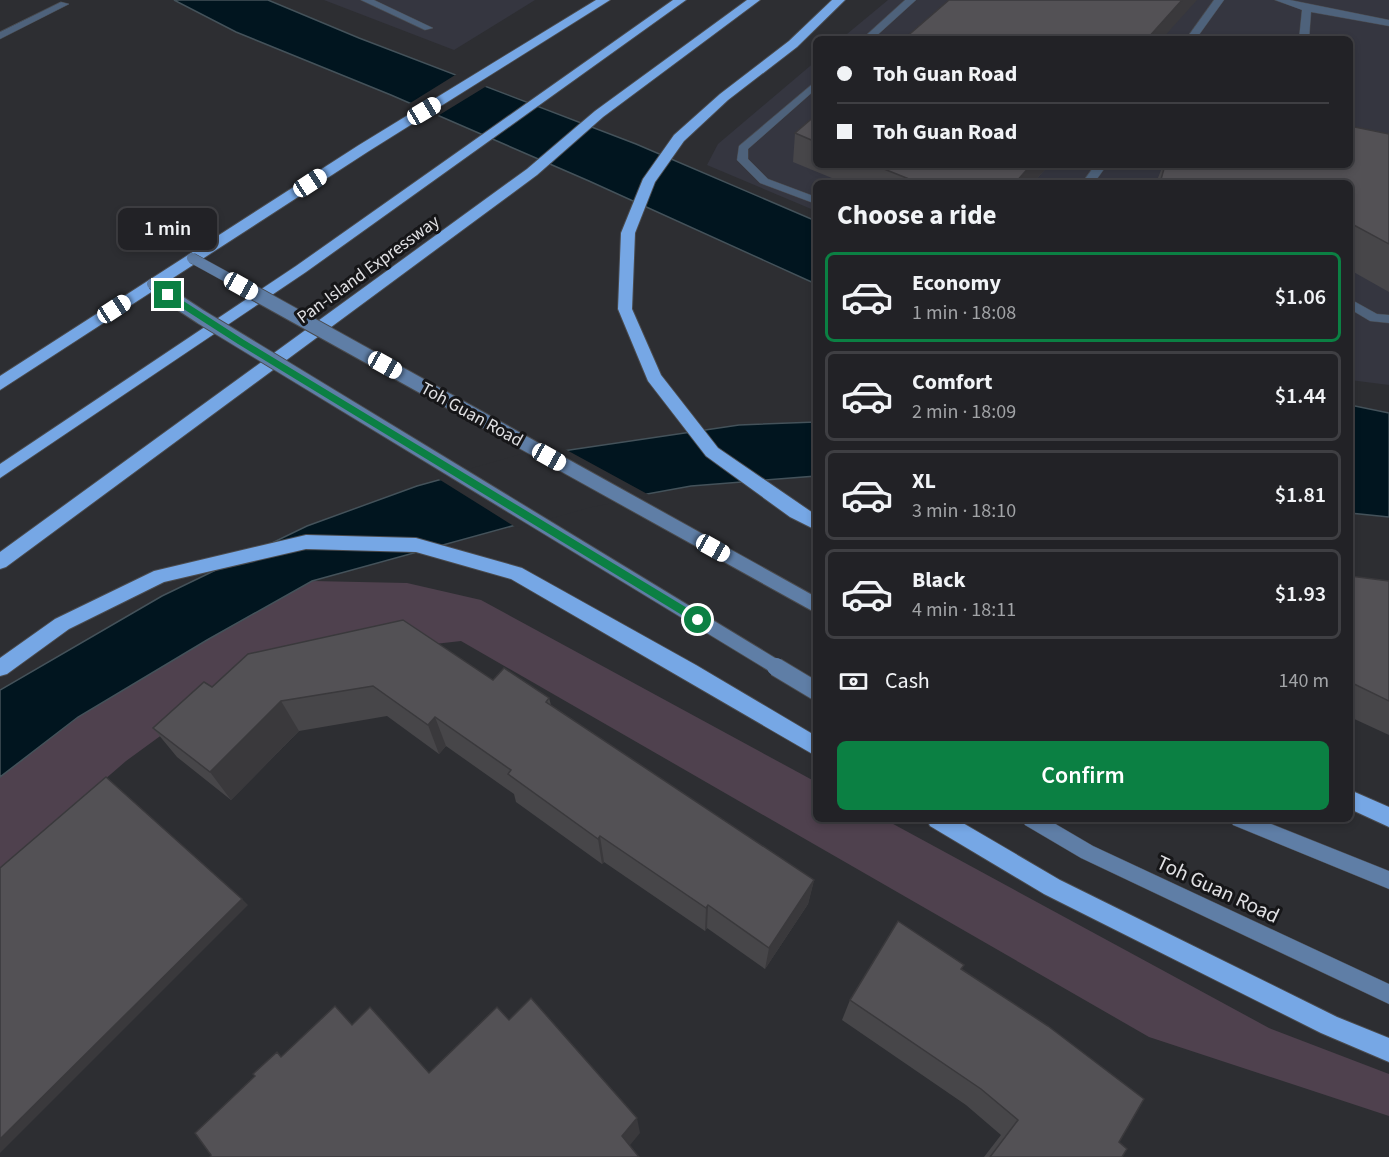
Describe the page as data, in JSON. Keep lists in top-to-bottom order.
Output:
{
  "streets": {
    "highway": ["Pan-Island Expressway"],
    "main road": ["Toh Guan Road"]
  },
  "page": {
    "banner": ["Toh Guan Road", "Toh Guan Road"],
    "heading": "Choose a ride",
    "bubble": "1 min",
    "list": [
      {
        "name": "Economy",
        "note": "1 min · 18:08",
        "value": "$1.06"
      },
      {
        "name": "Comfort",
        "note": "2 min · 18:09",
        "value": "$1.44"
      },
      {
        "name": "XL",
        "note": "3 min · 18:10",
        "value": "$1.81"
      },
      {
        "name": "Black",
        "note": "4 min · 18:11",
        "value": "$1.93"
      }
    ],
    "pay": ["Cash", "140 m"],
    "buttons": "Confirm"
  }
}
